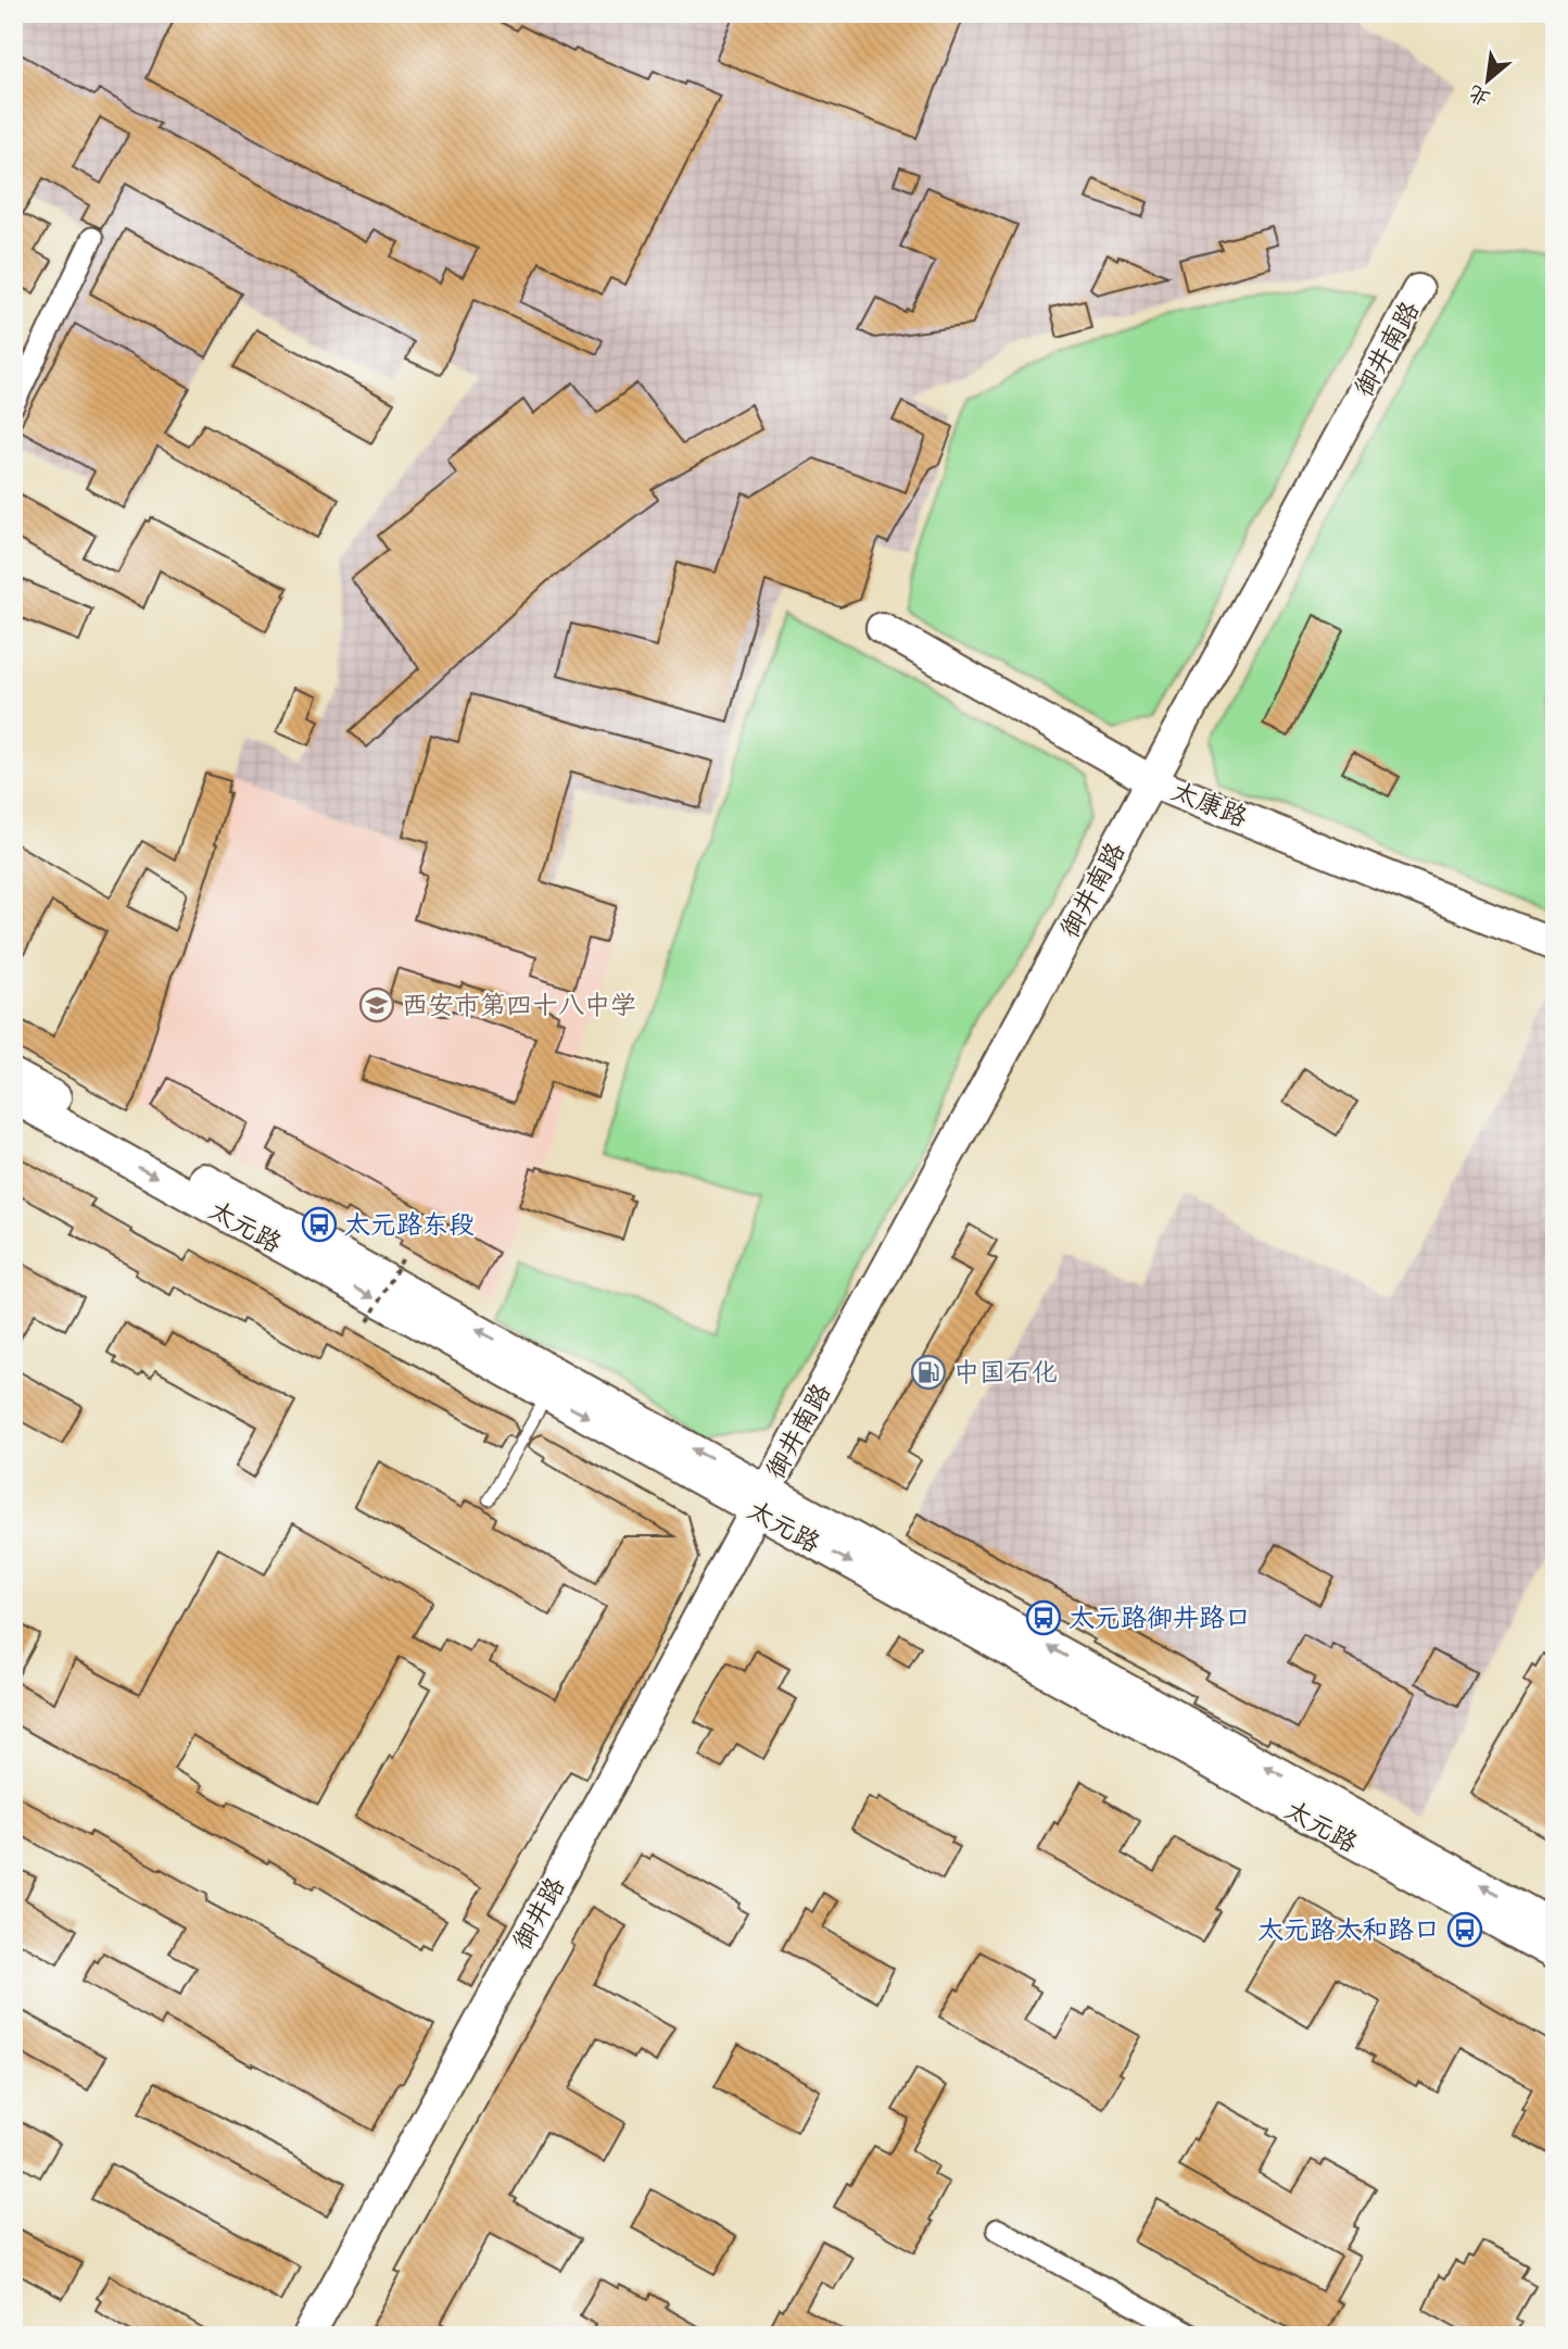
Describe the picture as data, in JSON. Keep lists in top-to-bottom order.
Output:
{
  "streets": {
    "main road": [
      "御井南路",
      "太康路",
      "太元路",
      "御井路"
    ]
  },
  "crossings": [
    ["御井南路", "太康路"],
    ["御井南路", "太元路"],
    ["御井南路", "御井路"],
    ["太元路", "御井路"]
  ],
  "places": {
    "school or university": ["西安市第四十八中学"],
    "bus stop": ["太元路东段", "太元路御井路口", "太元路太和路口"],
    "fuel station": ["中国石化"]
  },
  "north": "bottom left"
}
